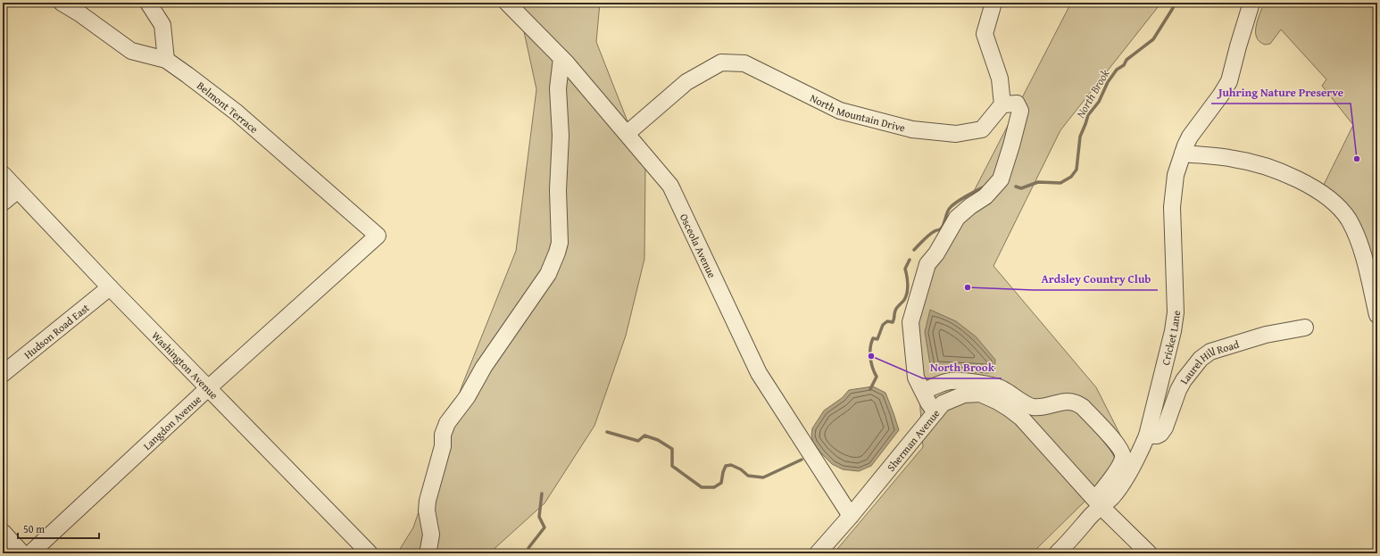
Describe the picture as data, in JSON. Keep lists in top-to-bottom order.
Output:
{
  "streets": {
    "street": [
      "Belmont Terrace",
      "North Mountain Drive",
      "Osceola Avenue",
      "Hudson Road East",
      "Cricket Lane",
      "Washington Avenue",
      "Laurel Hill Road",
      "Langdon Avenue",
      "Sherman Avenue"
    ]
  },
  "crossings": [
    ["Belmont Terrace", "Langdon Avenue"],
    ["North Mountain Drive", "Osceola Avenue"],
    ["Osceola Avenue", "Sherman Avenue"],
    ["Hudson Road East", "Washington Avenue"],
    ["Cricket Lane", "Laurel Hill Road"],
    ["Cricket Lane", "Sherman Avenue"],
    ["Washington Avenue", "Langdon Avenue"]
  ],
  "water": ["North Brook"],
  "places": ["Juhring Nature Preserve", "Ardsley Country Club", "North Brook"],
  "scale_bar": "50 m"
}
